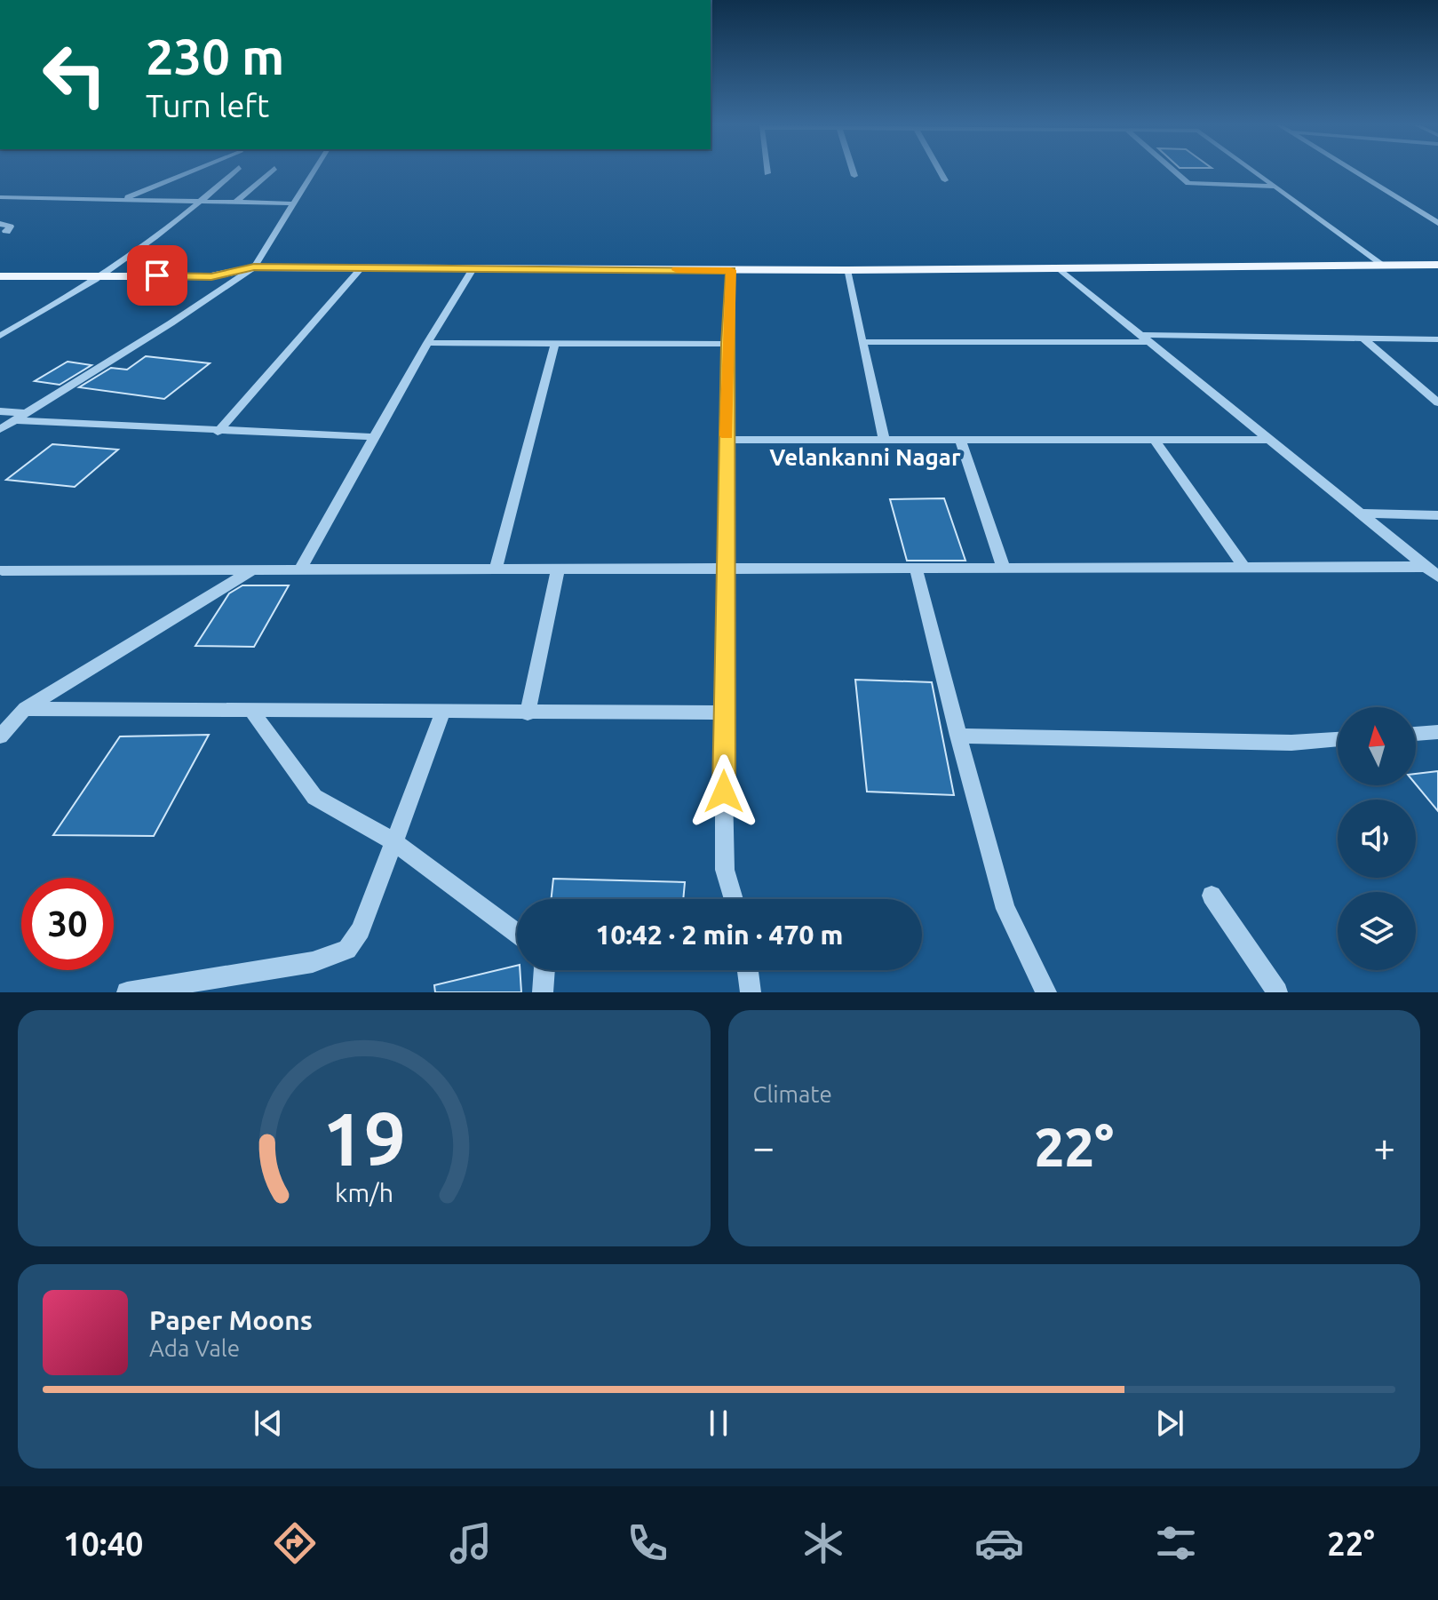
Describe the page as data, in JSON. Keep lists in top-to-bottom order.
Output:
{
  "districts": ["Velankanni Nagar"],
  "north": "top",
  "page": {
    "turn": ["230 m", "Turn left"],
    "limit": "30",
    "trip": "10:42 · 2 min · 470 m",
    "tile": "Climate",
    "heat": ["−", "22°", "+"],
    "song": ["Paper Moons", "Ada Vale"],
    "tabs": ["10:40", "22°"],
    "gauge": ["19", "km/h"]
  }
}
